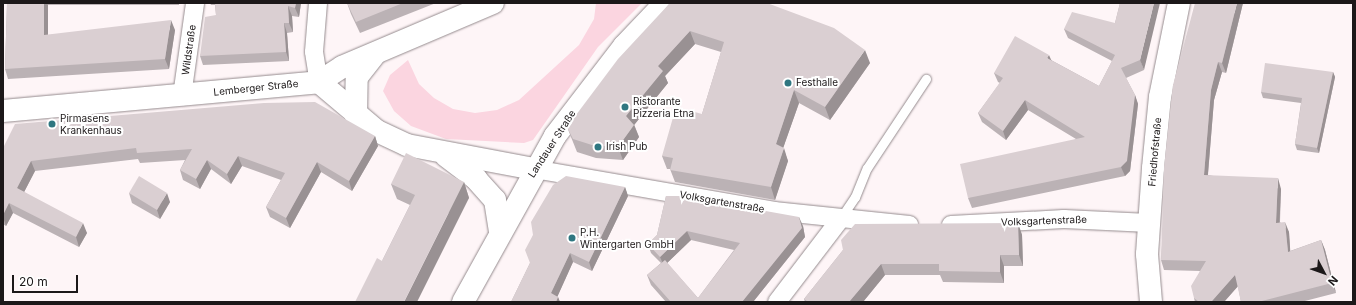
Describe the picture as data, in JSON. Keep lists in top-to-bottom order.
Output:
{
  "streets": {
    "main road": [
      "Lemberger Straße",
      "Landauer Straße",
      "Friedhofstraße",
      "Volksgartenstraße"
    ],
    "street": ["Wildstraße"]
  },
  "crossings": [
    ["Wildstraße", "Lemberger Straße"],
    ["Lemberger Straße", "Volksgartenstraße"],
    ["Landauer Straße", "Volksgartenstraße"],
    ["Friedhofstraße", "Volksgartenstraße"]
  ],
  "places": [
    "Festhalle",
    "Ristorante Pizzeria Etna",
    "Pirmasens Krankenhaus",
    "Irish Pub",
    "P.H. Wintergarten GmbH"
  ],
  "scale_bar": "20 m",
  "north": "bottom right"
}
